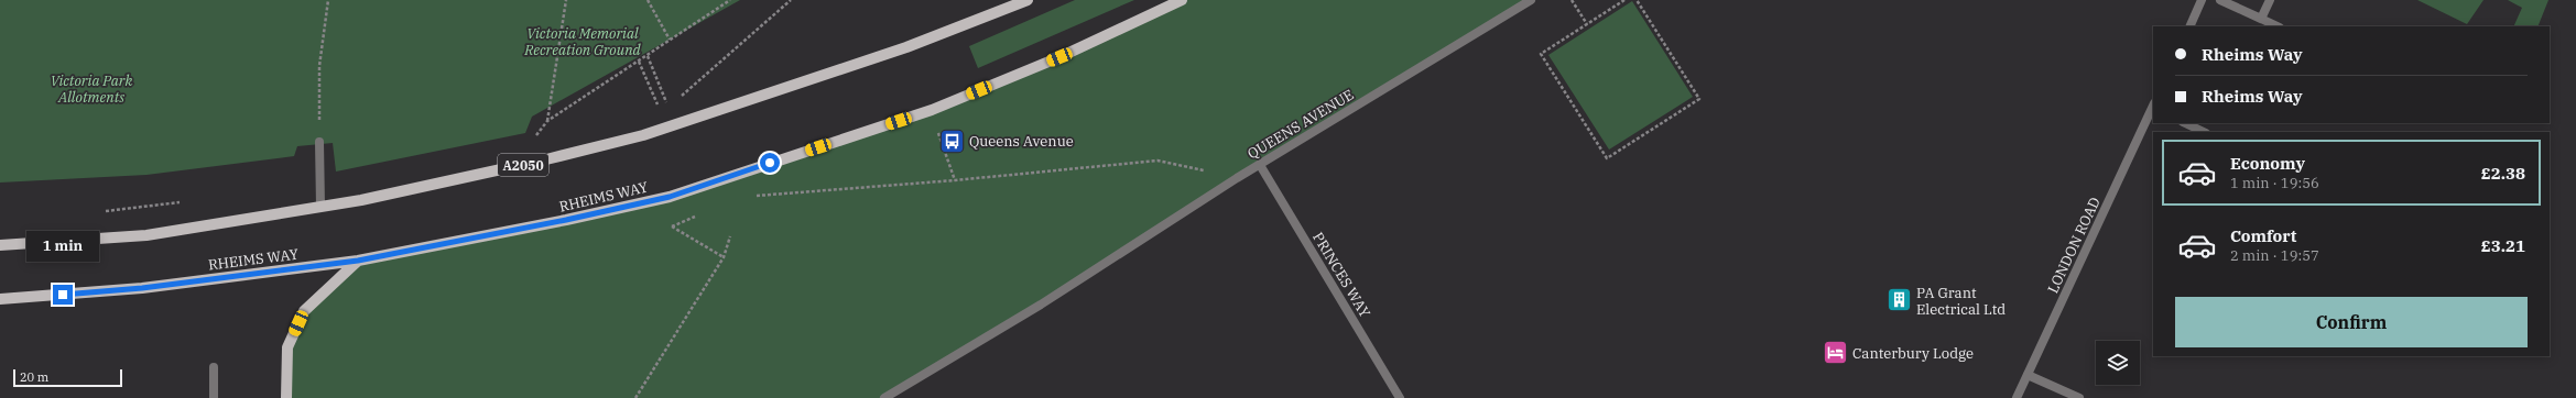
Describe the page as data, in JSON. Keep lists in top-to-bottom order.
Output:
{
  "streets": {
    "main road": ["A2050", "RHEIMS WAY"],
    "street": ["QUEENS AVENUE", "LONDON ROAD", "PRINCES WAY"]
  },
  "crossings": [
    ["QUEENS AVENUE", "PRINCES WAY"]
  ],
  "parks": ["Victoria Memorial Recreation Ground", "Victoria Park Allotments"],
  "places": {
    "bus stop": ["Queens Avenue"],
    "building": ["PA Grant Electrical Ltd"],
    "hotel": ["Canterbury Lodge"]
  },
  "scale_bar": "20 m",
  "page": {
    "banner": ["Rheims Way", "Rheims Way"],
    "list": [
      {
        "name": "Economy",
        "note": "1 min · 19:56",
        "value": "£2.38"
      },
      {
        "name": "Comfort",
        "note": "2 min · 19:57",
        "value": "£3.21"
      }
    ],
    "bubble": "1 min",
    "buttons": "Confirm",
    "scale": "20 m"
  }
}
